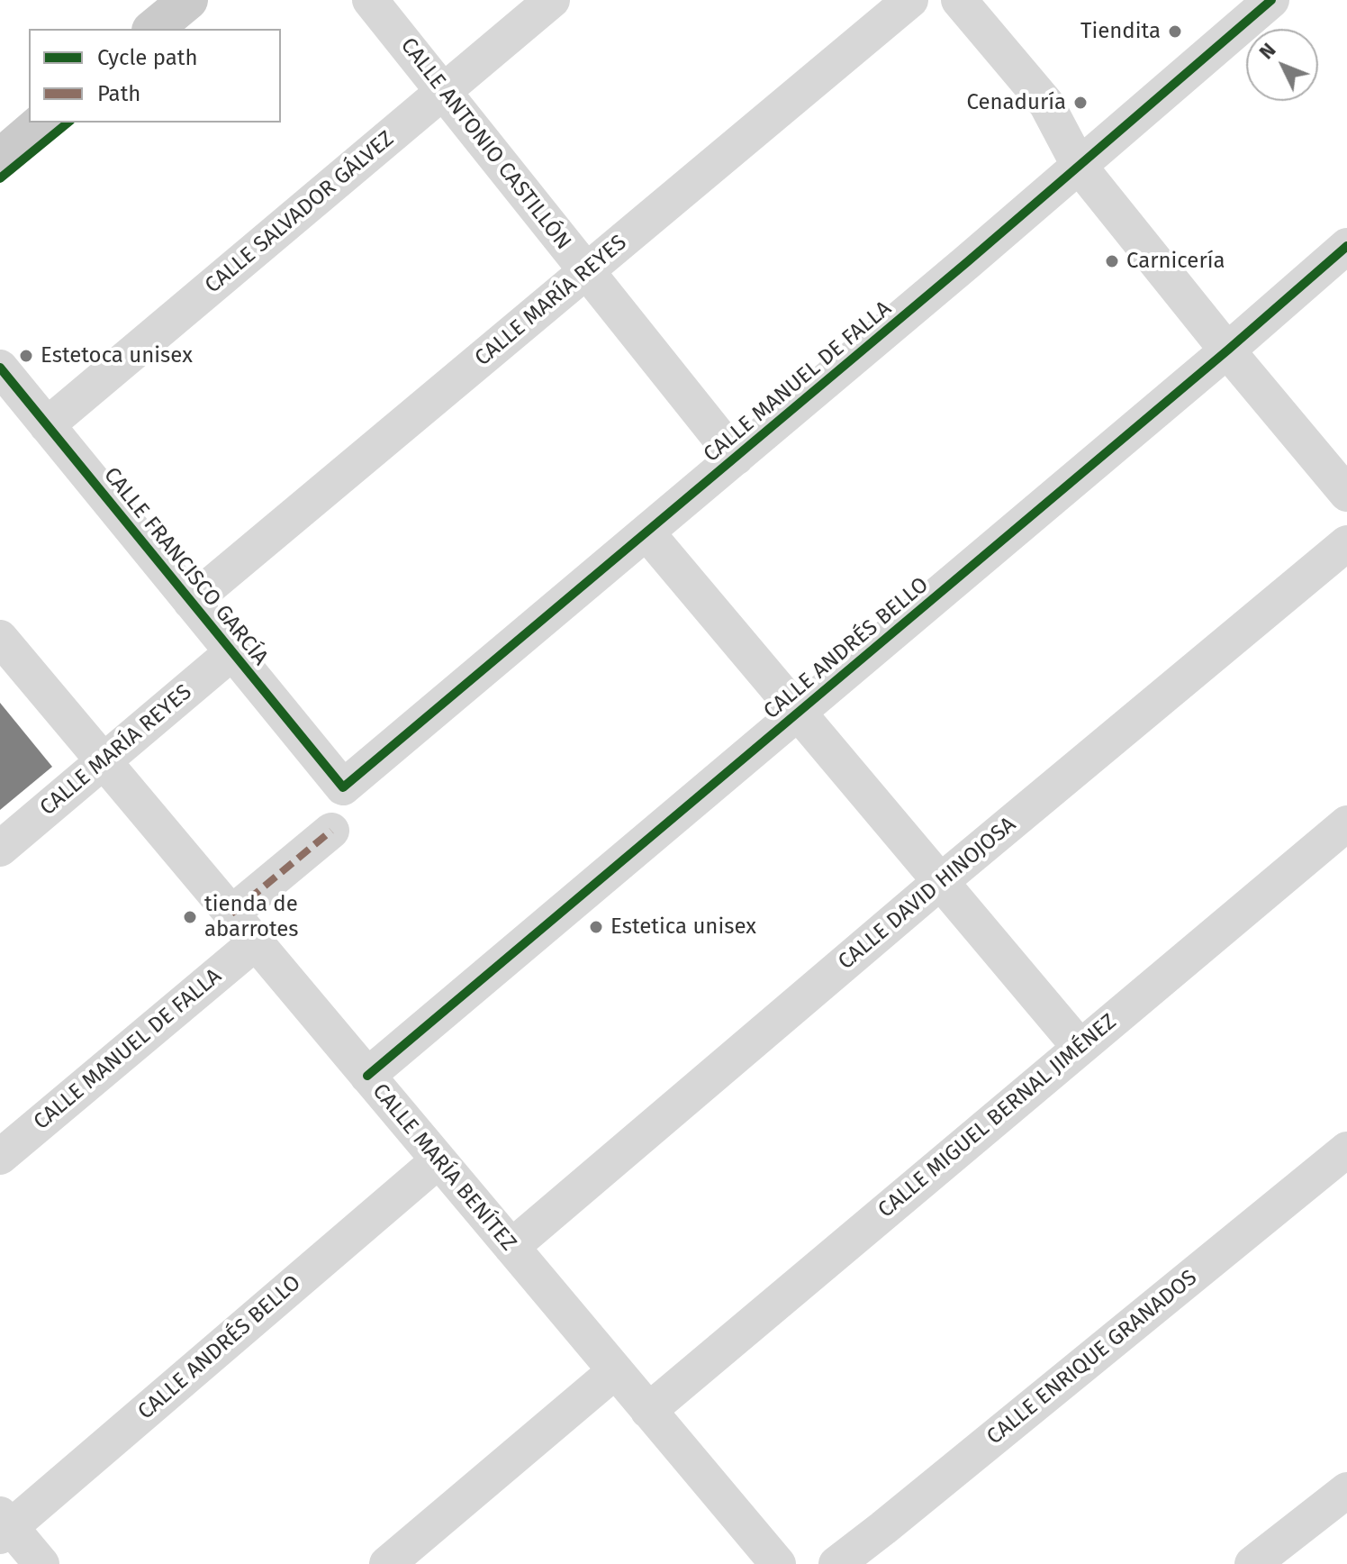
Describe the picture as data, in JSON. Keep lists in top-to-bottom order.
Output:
{
  "streets": {
    "street": [
      "CALLE ANTONIO CASTILLÓN",
      "CALLE SALVADOR GÁLVEZ",
      "CALLE MARÍA REYES",
      "CALLE MANUEL DE FALLA",
      "CALLE FRANCISCO GARCÍA",
      "CALLE ANDRÉS BELLO",
      "CALLE DAVID HINOJOSA",
      "CALLE MIGUEL BERNAL JIMÉNEZ",
      "CALLE MARÍA BENÍTEZ",
      "CALLE ENRIQUE GRANADOS"
    ]
  },
  "crossings": [
    ["CALLE ANTONIO CASTILLÓN", "CALLE SALVADOR GÁLVEZ"],
    ["CALLE ANTONIO CASTILLÓN", "CALLE MARÍA REYES"],
    ["CALLE ANTONIO CASTILLÓN", "CALLE MANUEL DE FALLA"],
    ["CALLE SALVADOR GÁLVEZ", "CALLE FRANCISCO GARCÍA"],
    ["CALLE MARÍA REYES", "CALLE FRANCISCO GARCÍA"],
    ["CALLE MARÍA REYES", "CALLE MARÍA BENÍTEZ"],
    ["CALLE MANUEL DE FALLA", "CALLE FRANCISCO GARCÍA"],
    ["CALLE MANUEL DE FALLA", "CALLE MARÍA BENÍTEZ"],
    ["CALLE ANDRÉS BELLO", "CALLE MARÍA BENÍTEZ"],
    ["CALLE DAVID HINOJOSA", "CALLE MARÍA BENÍTEZ"],
    ["CALLE MIGUEL BERNAL JIMÉNEZ", "CALLE MARÍA BENÍTEZ"]
  ],
  "places": [
    "Tiendita",
    "Cenaduría",
    "Carnicería",
    "Estetoca unisex",
    "tienda de abarrotes",
    "Estetica unisex"
  ],
  "legend": ["Cycle path", "Path"],
  "north": "top left"
}
